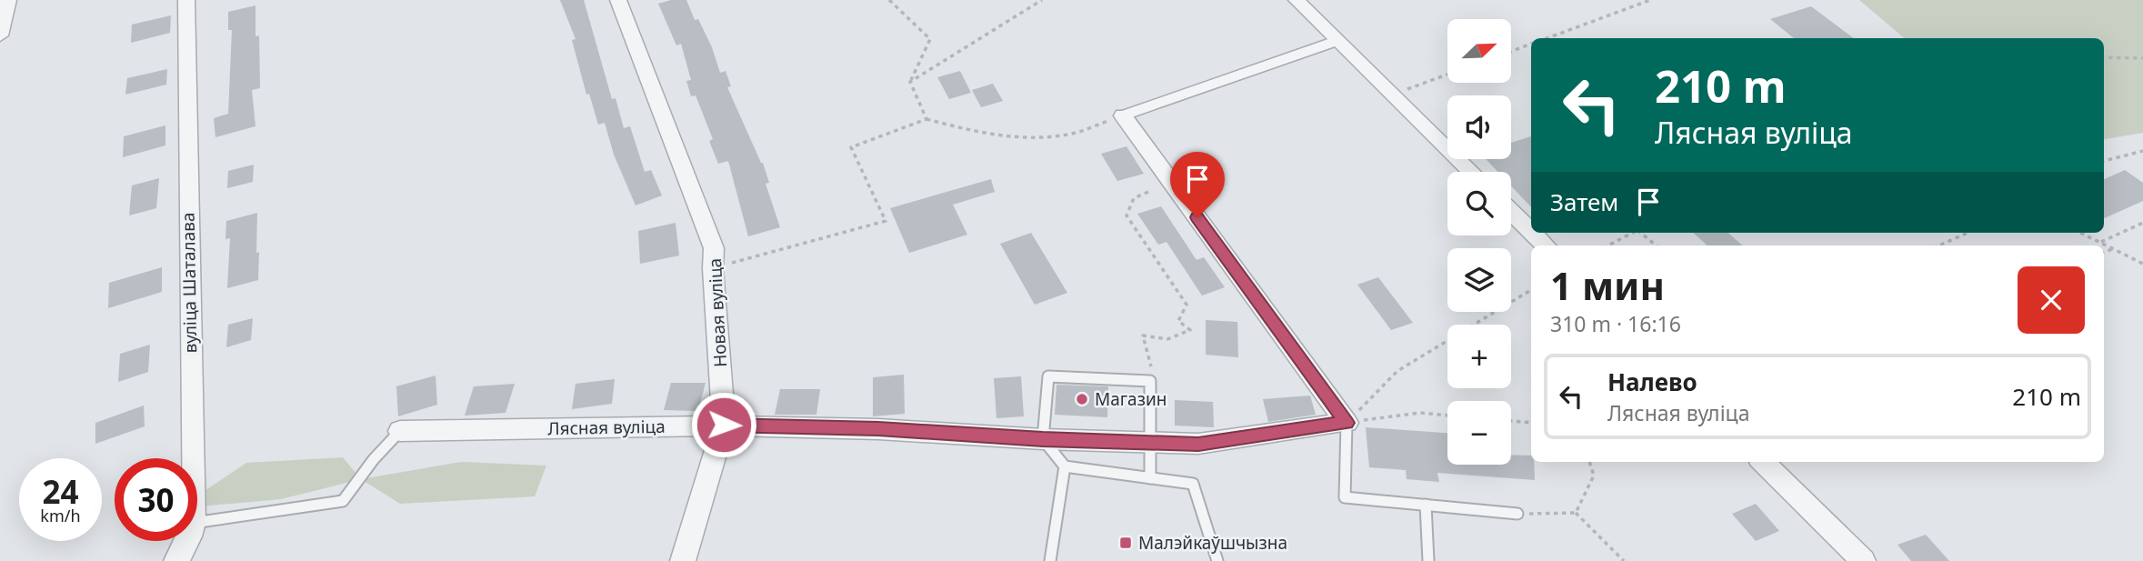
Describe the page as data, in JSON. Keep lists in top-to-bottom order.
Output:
{
  "streets": {
    "street": ["вуліца Шаталава", "Новая вуліца", "Лясная вуліца"]
  },
  "crossings": [
    ["Новая вуліца", "Лясная вуліца"]
  ],
  "places": {
    "other": ["Магазин"],
    "transit": ["Малэйкаўшчызна"]
  },
  "north": "top right",
  "page": {
    "map_buttons": ["+", "−"],
    "turn": ["210 m", "Лясная вуліца"],
    "then": "Затем",
    "heading": ["1 мин", "310 m · 16:16"],
    "list": [
      {
        "name": "Налево",
        "note": "Лясная вуліца",
        "value": "210 m"
      }
    ],
    "speed": "24 km/h",
    "limit": "30"
  }
}
